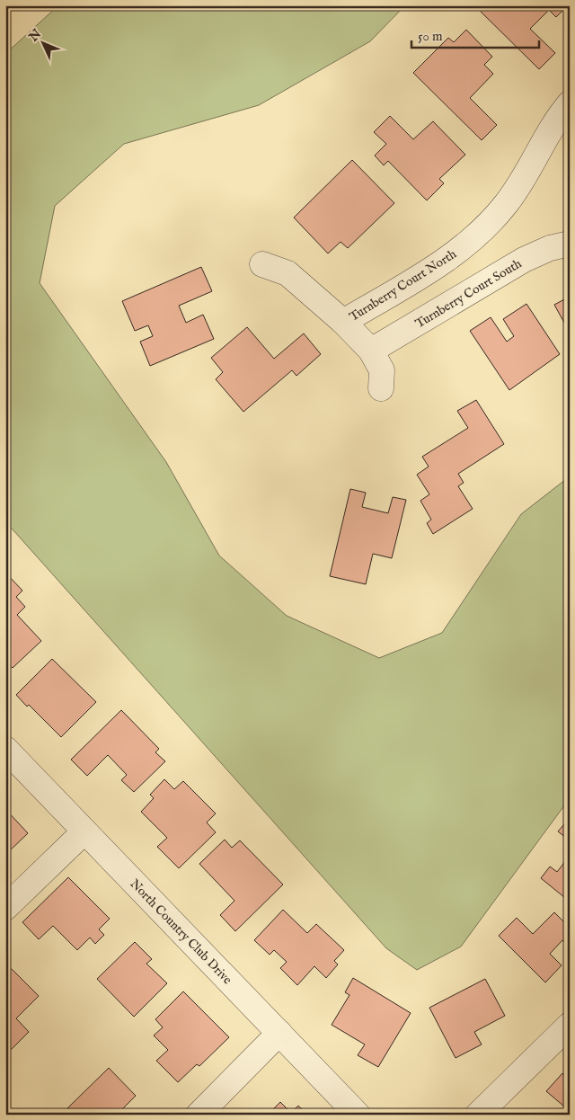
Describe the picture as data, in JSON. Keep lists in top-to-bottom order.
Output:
{
  "streets": {
    "street": ["Turnberry Court North", "Turnberry Court South", "North Country Club Drive"]
  },
  "scale_bar": "50 m",
  "north": "top left"
}
